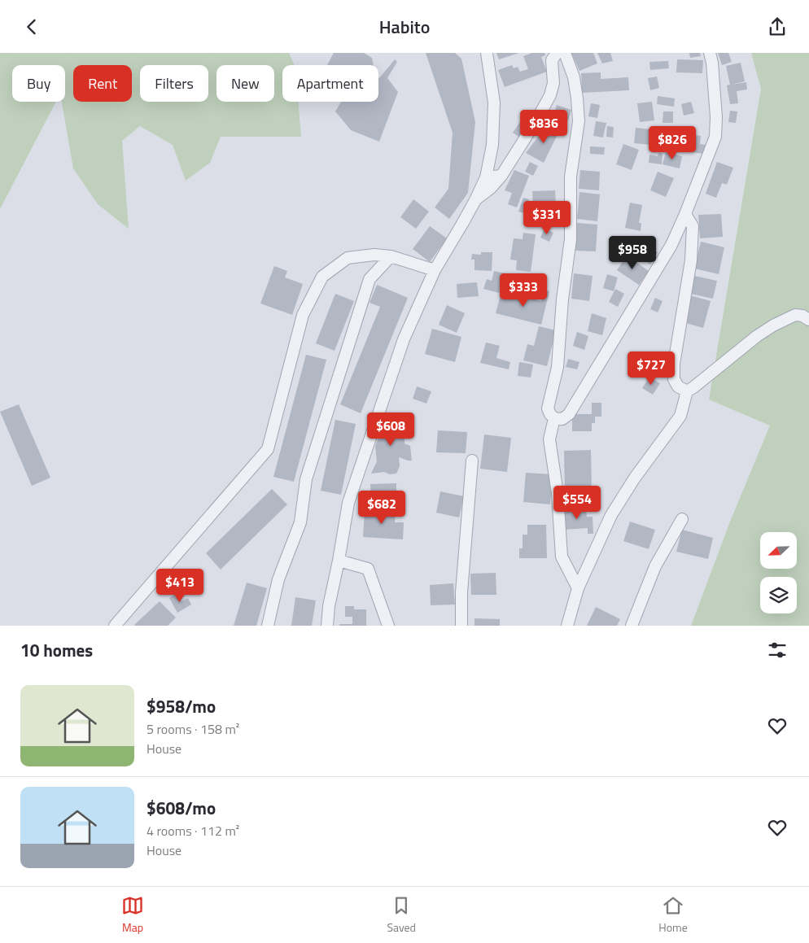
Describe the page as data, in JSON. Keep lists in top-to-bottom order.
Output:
{
  "north": "bottom left",
  "page": {
    "header": "Habito",
    "chip": [
      "Buy",
      "Rent",
      "Filters",
      "New",
      "Apartment"
    ],
    "price": [
      "$836",
      "$826",
      "$331",
      "$958",
      "$333",
      "$727",
      "$608",
      "$554",
      "$682",
      "$413"
    ],
    "heading": "10 homes",
    "list": [
      {
        "name": "$958/mo",
        "note": "5 rooms · 158 m² · House"
      },
      {
        "name": "$608/mo",
        "note": "4 rooms · 112 m² · House"
      }
    ],
    "tabs": ["Map", "Saved", "Home"]
  }
}
